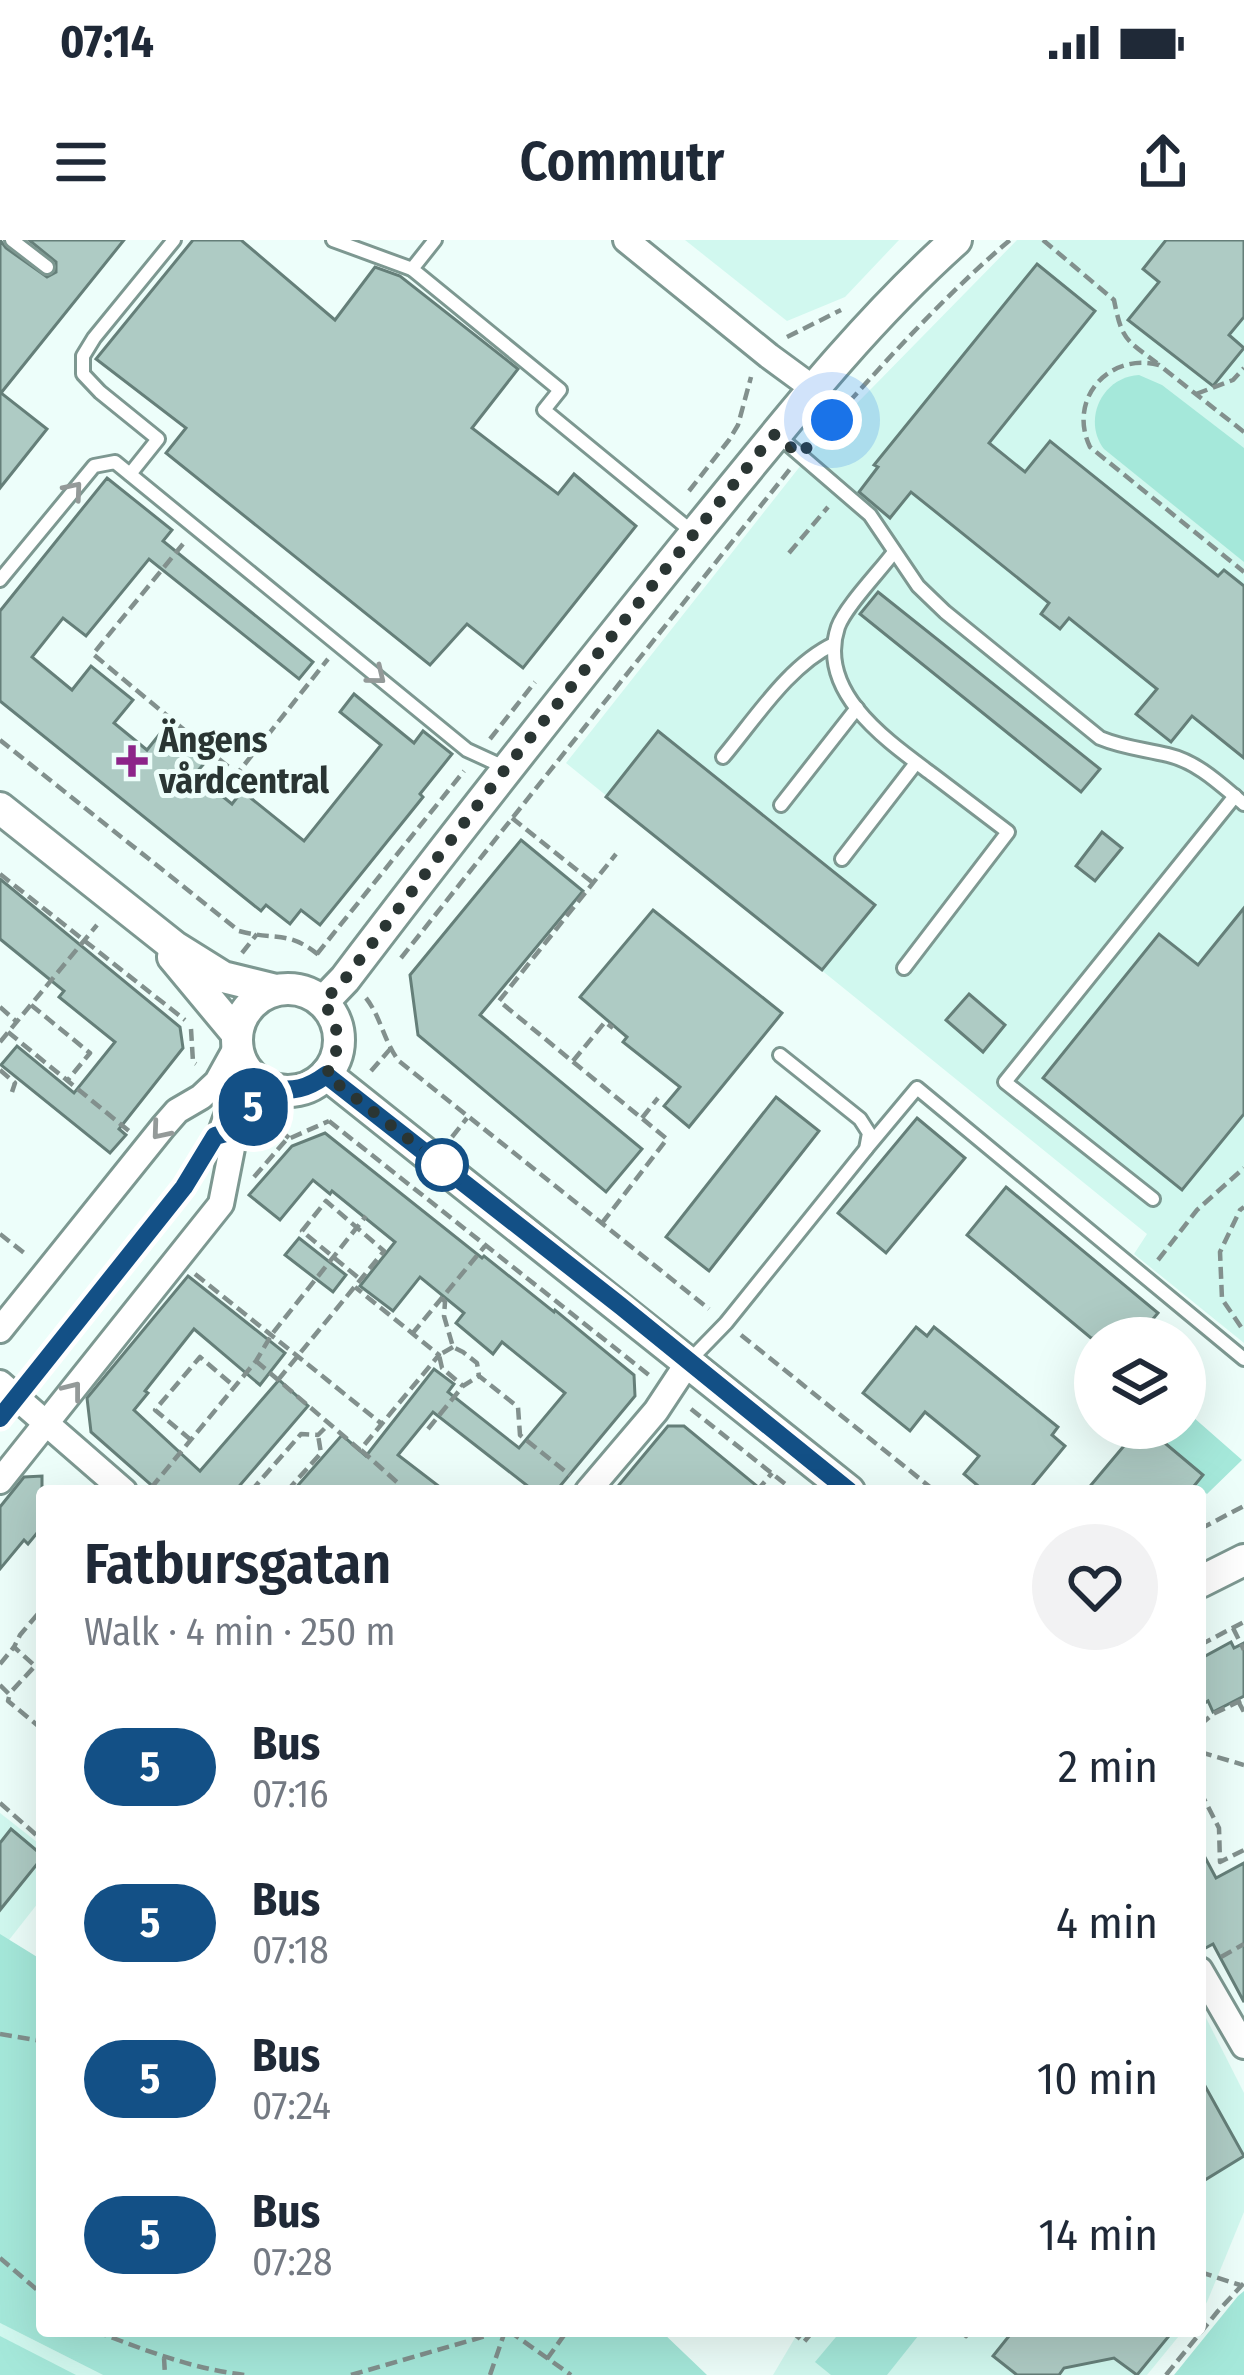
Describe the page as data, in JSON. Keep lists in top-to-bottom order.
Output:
{
  "places": {
    "health": ["Ängens vårdcentral"]
  },
  "lines": ["bus line 5"],
  "page": {
    "status": "07:14",
    "header": "Commutr",
    "on_map": "5",
    "heading": ["Fatbursgatan", "Walk · 4 min · 250 m"],
    "list": [
      {
        "mark": "5",
        "name": "Bus",
        "note": "07:16",
        "value": "2 min"
      },
      {
        "mark": "5",
        "name": "Bus",
        "note": "07:18",
        "value": "4 min"
      },
      {
        "mark": "5",
        "name": "Bus",
        "note": "07:24",
        "value": "10 min"
      },
      {
        "mark": "5",
        "name": "Bus",
        "note": "07:28",
        "value": "14 min"
      }
    ]
  }
}
